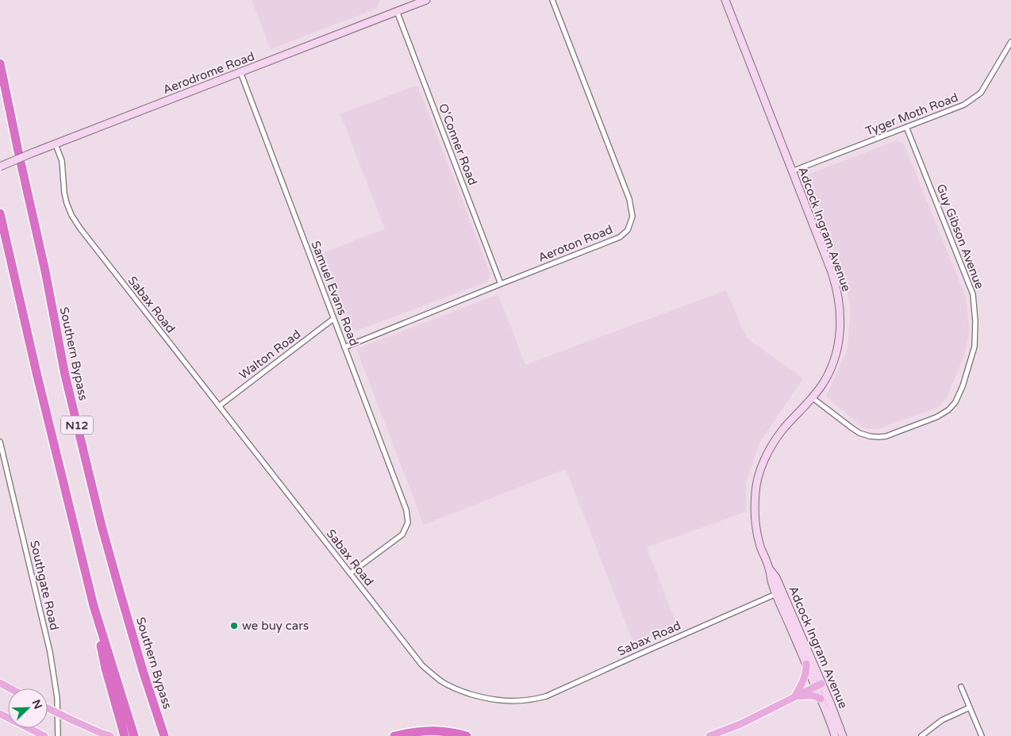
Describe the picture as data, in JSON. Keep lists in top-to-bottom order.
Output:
{
  "streets": {
    "highway": ["Southern Bypass", "N12"],
    "street": [
      "Aerodrome Road",
      "Tyger Moth Road",
      "O'Conner Road",
      "Adcock Ingram Avenue",
      "Guy Gibson Avenue",
      "Aeroton Road",
      "Samuel Evans Road",
      "Sabax Road",
      "Walton Road",
      "Southgate Road"
    ]
  },
  "crossings": [
    ["Aerodrome Road", "O'Conner Road"],
    ["Aerodrome Road", "Samuel Evans Road"],
    ["Aerodrome Road", "Sabax Road"],
    ["Tyger Moth Road", "Adcock Ingram Avenue"],
    ["Tyger Moth Road", "Guy Gibson Avenue"],
    ["O'Conner Road", "Aeroton Road"],
    ["Adcock Ingram Avenue", "Guy Gibson Avenue"],
    ["Adcock Ingram Avenue", "Sabax Road"],
    ["Aeroton Road", "Samuel Evans Road"],
    ["Samuel Evans Road", "Sabax Road"],
    ["Samuel Evans Road", "Walton Road"],
    ["Sabax Road", "Walton Road"]
  ],
  "places": ["we buy cars"],
  "north": "top right"
}
